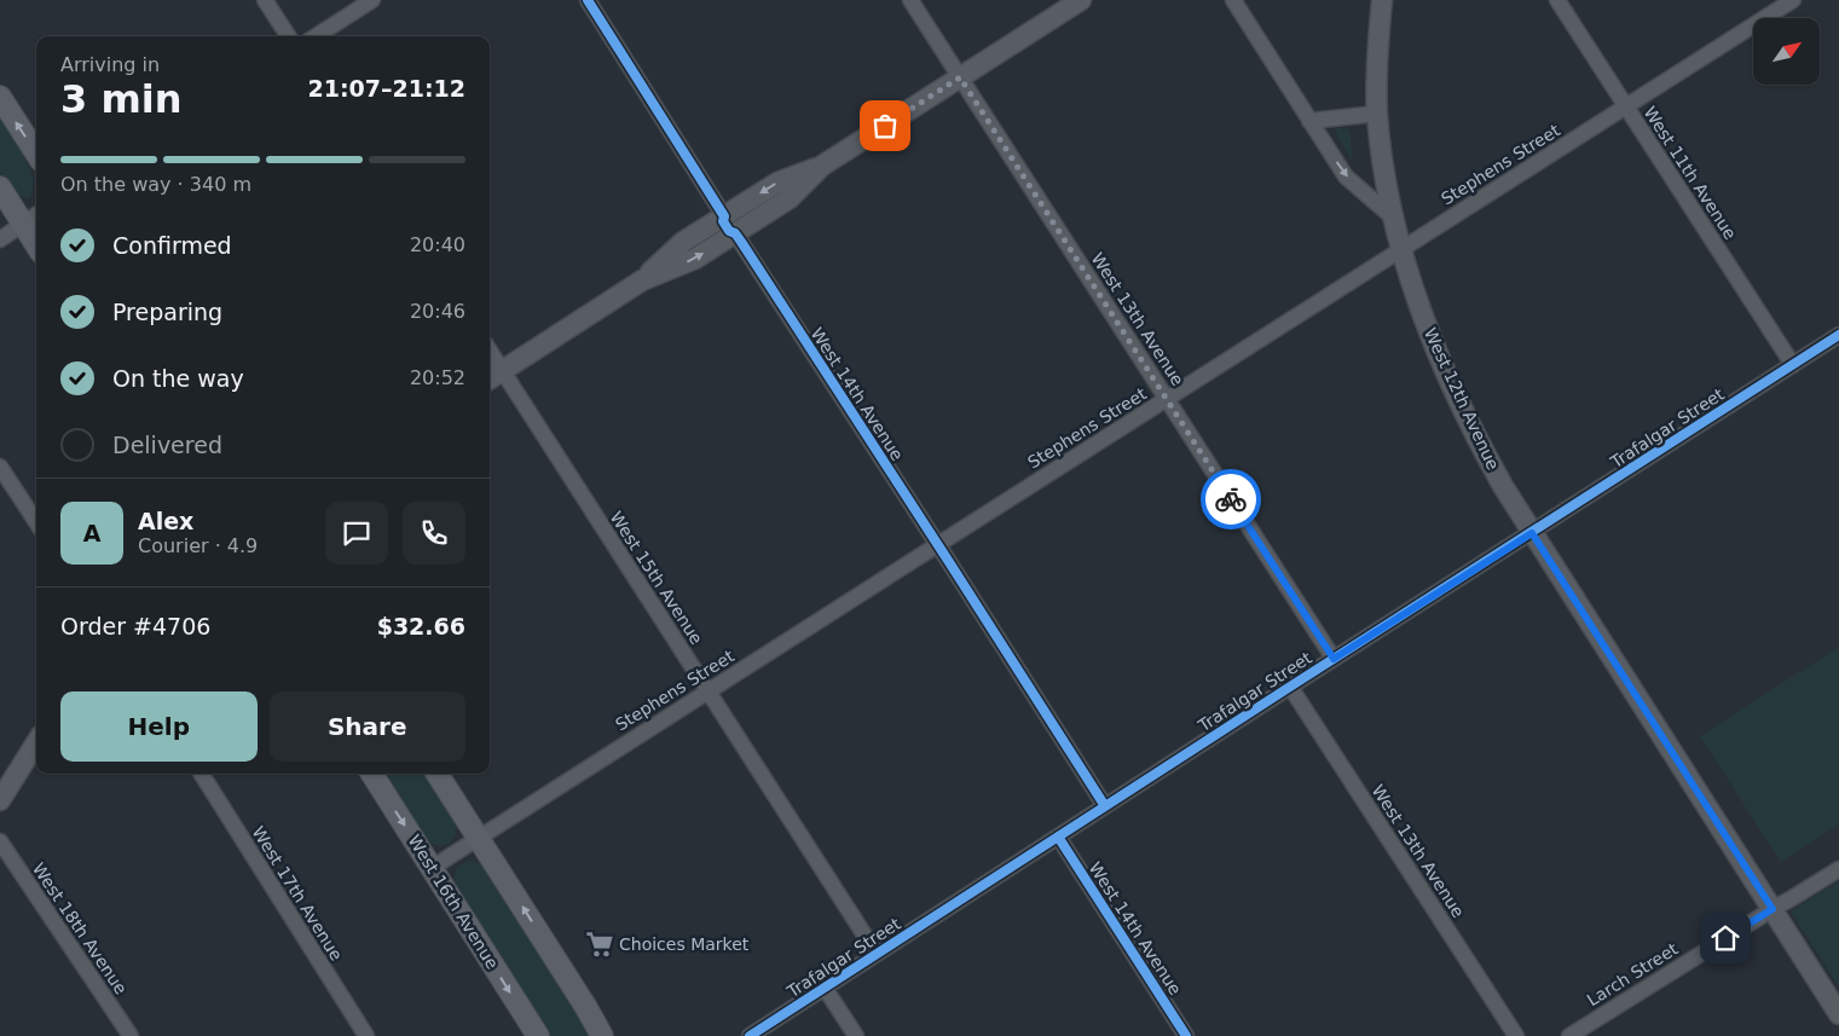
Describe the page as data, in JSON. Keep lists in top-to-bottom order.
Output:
{
  "streets": {
    "main road": ["West 16th Avenue"],
    "street": [
      "Stephens Street",
      "West 11th Avenue",
      "West 13th Avenue",
      "West 14th Avenue",
      "West 12th Avenue",
      "Trafalgar Street",
      "West 15th Avenue",
      "West 17th Avenue",
      "West 18th Avenue",
      "Larch Street"
    ]
  },
  "crossings": [
    ["Stephens Street", "West 11th Avenue"],
    ["Stephens Street", "West 13th Avenue"],
    ["Stephens Street", "West 14th Avenue"],
    ["Stephens Street", "West 12th Avenue"],
    ["Stephens Street", "West 15th Avenue"],
    ["Stephens Street", "West 16th Avenue"],
    ["West 11th Avenue", "Trafalgar Street"],
    ["West 13th Avenue", "Trafalgar Street"],
    ["West 14th Avenue", "Trafalgar Street"],
    ["West 12th Avenue", "Trafalgar Street"],
    ["West 12th Avenue", "Larch Street"],
    ["Trafalgar Street", "West 15th Avenue"]
  ],
  "places": {
    "supermarket": ["Choices Market"]
  },
  "north": "top right",
  "page": {
    "heading": ["3 min", "Arriving in", "21:07–21:12"],
    "panel": [
      "Alex",
      "Courier · 4.9",
      "Order #4706",
      "$32.66"
    ],
    "bar": "On the way · 340 m",
    "list": [
      ["Confirmed", "20:40"],
      ["Preparing", "20:46"],
      ["On the way", "20:52"],
      "Delivered"
    ],
    "round": "A",
    "buttons": ["Help", "Share"]
  }
}
